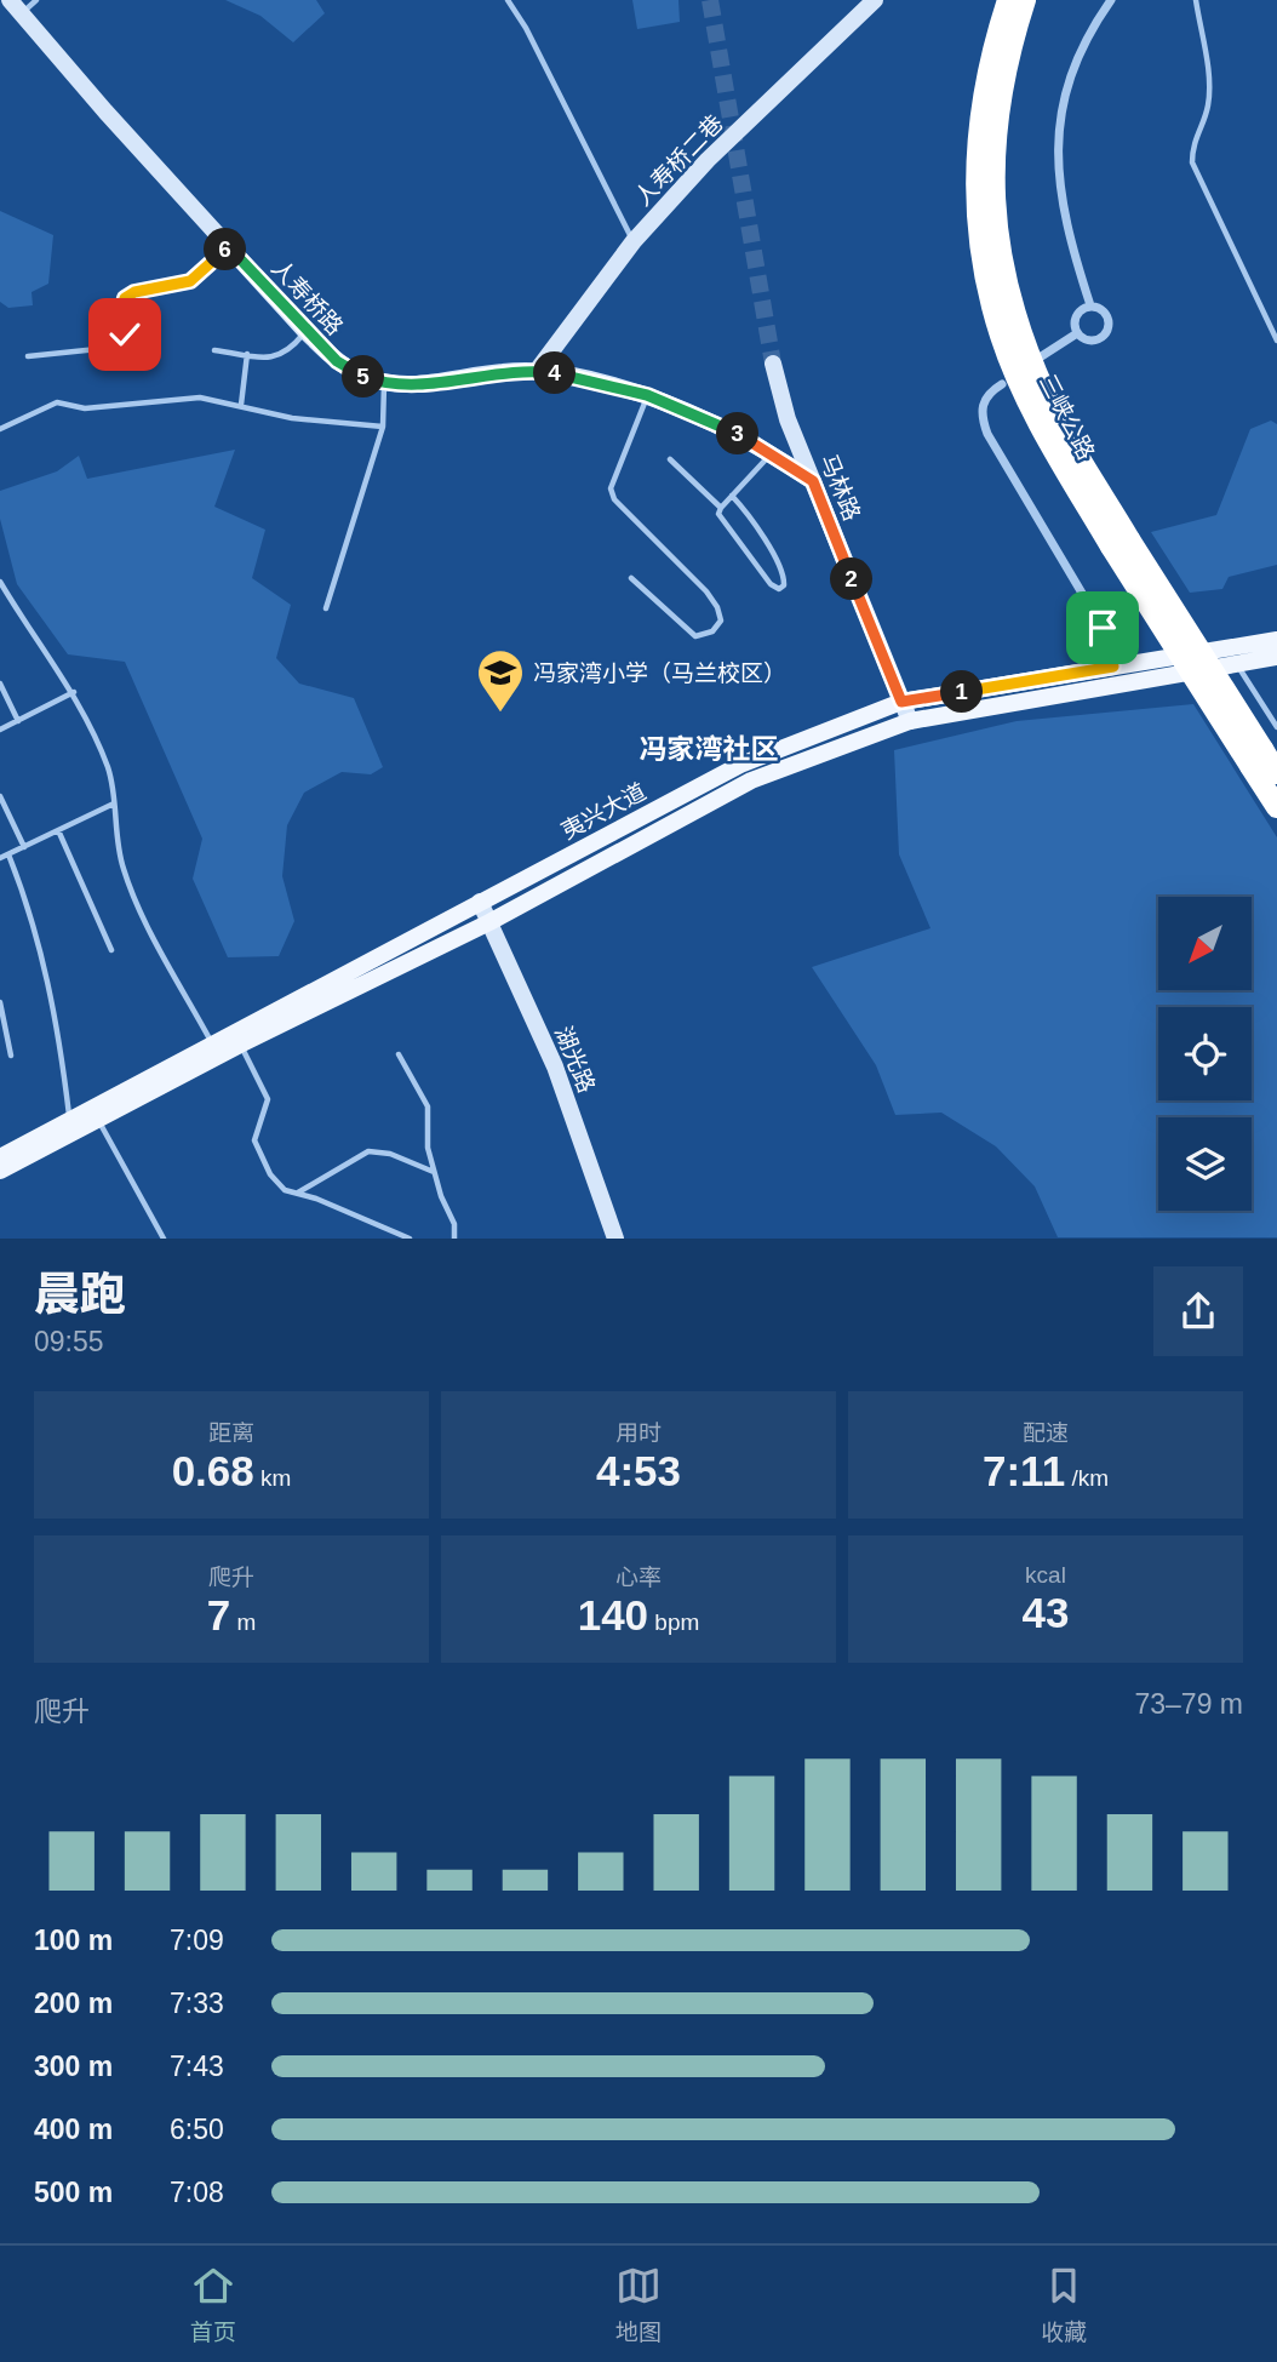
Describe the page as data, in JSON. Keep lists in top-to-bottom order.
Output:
{
  "streets": {
    "highway": ["三峡公路"],
    "main road": ["夷兴大道"],
    "street": [
      "人寿桥二巷",
      "人寿桥路",
      "马林路",
      "湖光路"
    ]
  },
  "crossings": [
    ["人寿桥二巷", "人寿桥路"],
    ["人寿桥路", "马林路"],
    ["马林路", "夷兴大道"],
    ["夷兴大道", "湖光路"]
  ],
  "districts": ["冯家湾社区"],
  "places": {
    "school or university": ["冯家湾小学（马兰校区）"]
  },
  "north": "bottom left",
  "page": {
    "pins": [
      "6",
      "4",
      "5",
      "3",
      "2",
      "1"
    ],
    "heading": ["晨跑", "09:55"],
    "stats": [
      ["距离", "0.68 km"],
      ["用时", "4:53"],
      ["配速", "7:11 /km"],
      ["爬升", "7 m"],
      ["心率", "140 bpm"],
      ["kcal", "43"]
    ],
    "chart": ["爬升", "73–79 m"],
    "list": [
      {
        "name": "100 m",
        "note": "7:09"
      },
      {
        "name": "200 m",
        "note": "7:33"
      },
      {
        "name": "300 m",
        "note": "7:43"
      },
      {
        "name": "400 m",
        "note": "6:50"
      },
      {
        "name": "500 m",
        "note": "7:08"
      }
    ],
    "tabs": ["首页", "地图", "收藏"]
  }
}
